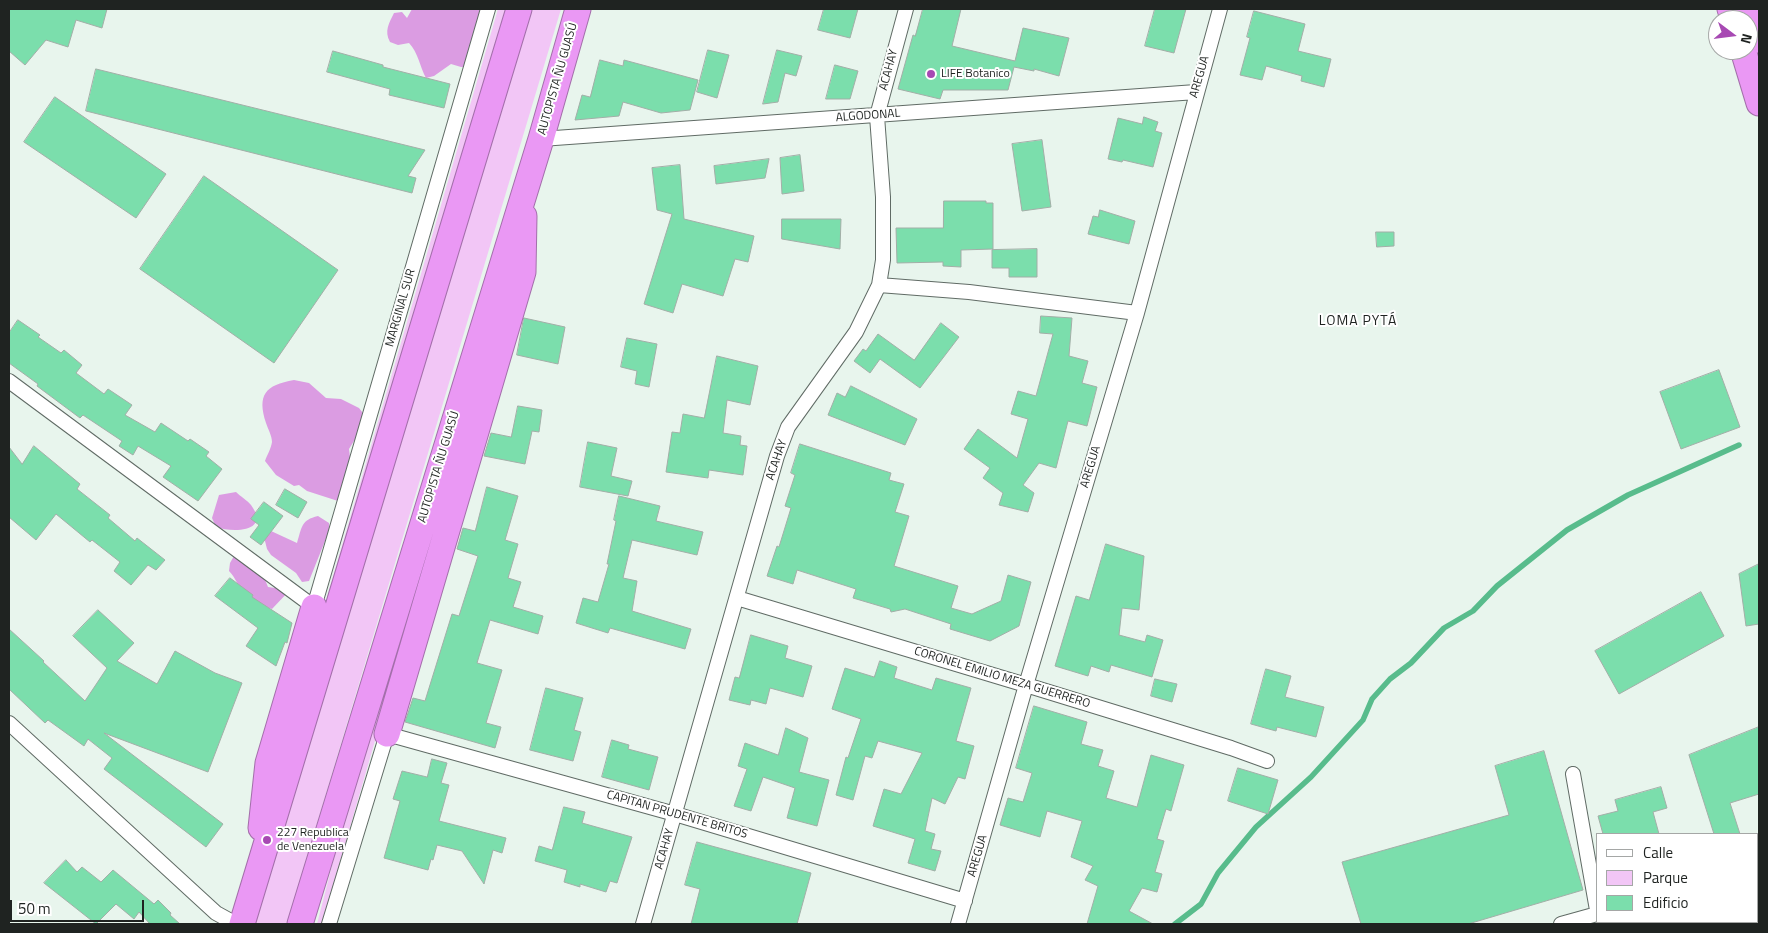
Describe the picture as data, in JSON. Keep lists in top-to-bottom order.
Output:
{
  "streets": {
    "highway": ["AUTOPISTA ÑU GUASÚ"],
    "street": [
      "ACAHAY",
      "AREGUA",
      "ALGODONAL",
      "MARGINAL SUR",
      "CORONEL EMILIO MEZA GUERRERO",
      "CAPITAN PRUDENTE BRITOS"
    ]
  },
  "crossings": [
    ["ACAHAY", "ALGODONAL"],
    ["ACAHAY", "CORONEL EMILIO MEZA GUERRERO"],
    ["ACAHAY", "CAPITAN PRUDENTE BRITOS"],
    ["AREGUA", "ALGODONAL"],
    ["AREGUA", "CORONEL EMILIO MEZA GUERRERO"],
    ["AREGUA", "CAPITAN PRUDENTE BRITOS"],
    ["AUTOPISTA ÑU GUASÚ", "ALGODONAL"]
  ],
  "districts": ["LOMA PYTÁ"],
  "places": ["LIFE Botanico", "227 Republica de Venezuela"],
  "legend": ["Calle", "Parque", "Edificio"],
  "scale_bar": "50 m",
  "north": "right"
}
